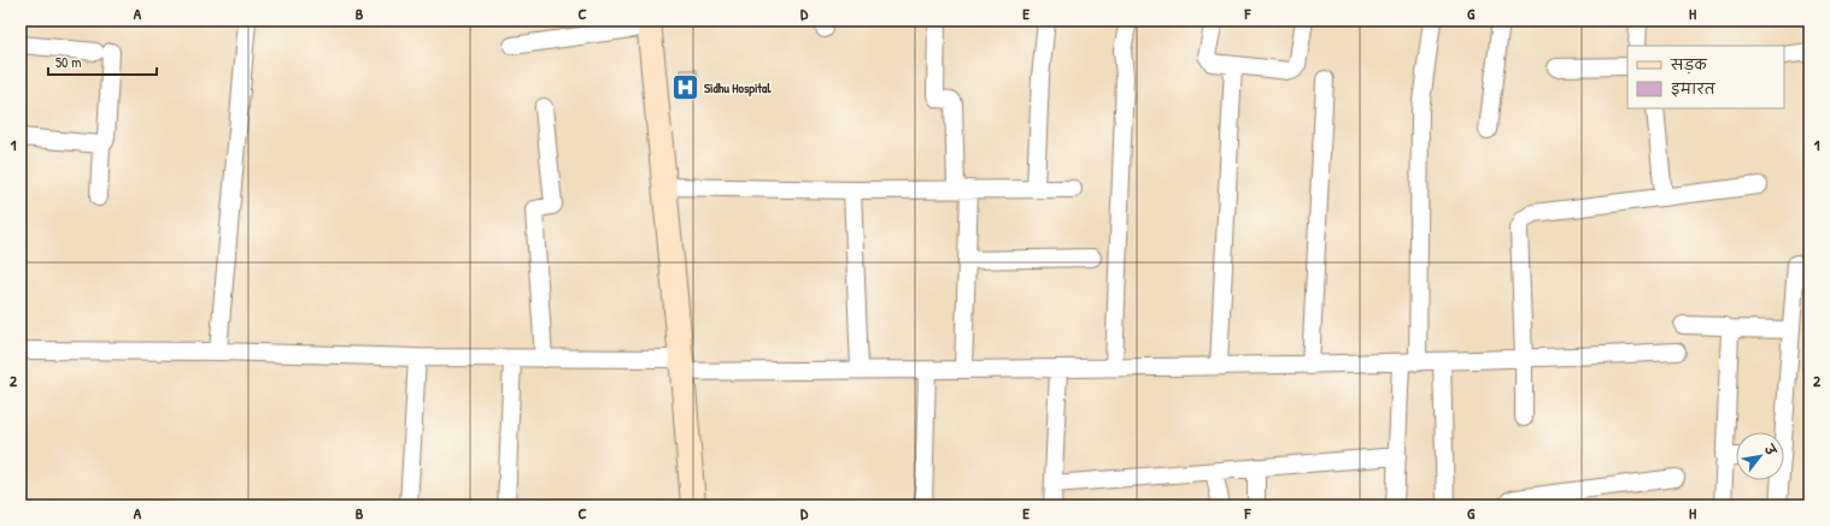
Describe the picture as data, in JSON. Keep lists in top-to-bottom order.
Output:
{
  "places": {
    "hospital": ["Sidhu Hospital"]
  },
  "legend": ["सड़क", "इमारत"],
  "scale_bar": "50 m",
  "north": "top right",
  "grid": {
    "columns": [
      "A",
      "B",
      "C",
      "D",
      "E",
      "F",
      "G",
      "H"
    ],
    "rows": ["1", "2"]
  }
}
